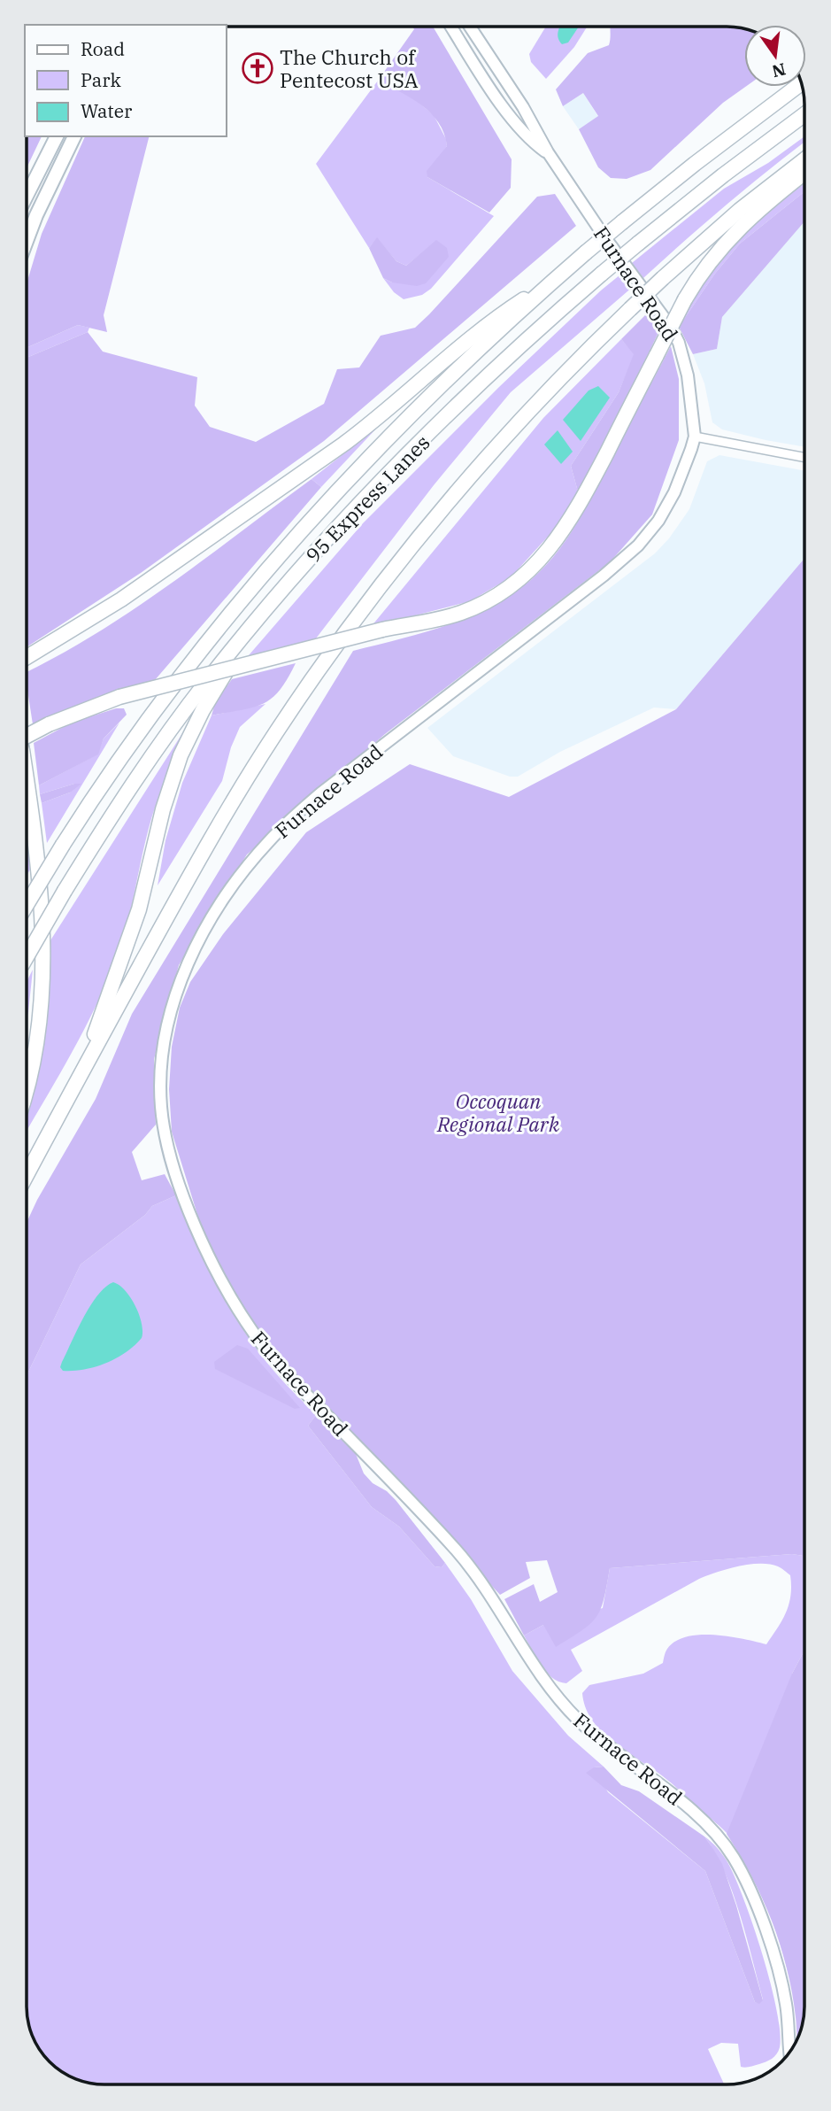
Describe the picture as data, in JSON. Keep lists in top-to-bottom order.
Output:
{
  "streets": {
    "highway": ["95 Express Lanes"],
    "main road": ["Furnace Road"]
  },
  "parks": ["Occoquan Regional Park"],
  "places": {
    "church": ["The Church of Pentecost USA"]
  },
  "legend": ["Road", "Park", "Water"],
  "north": "bottom"
}
